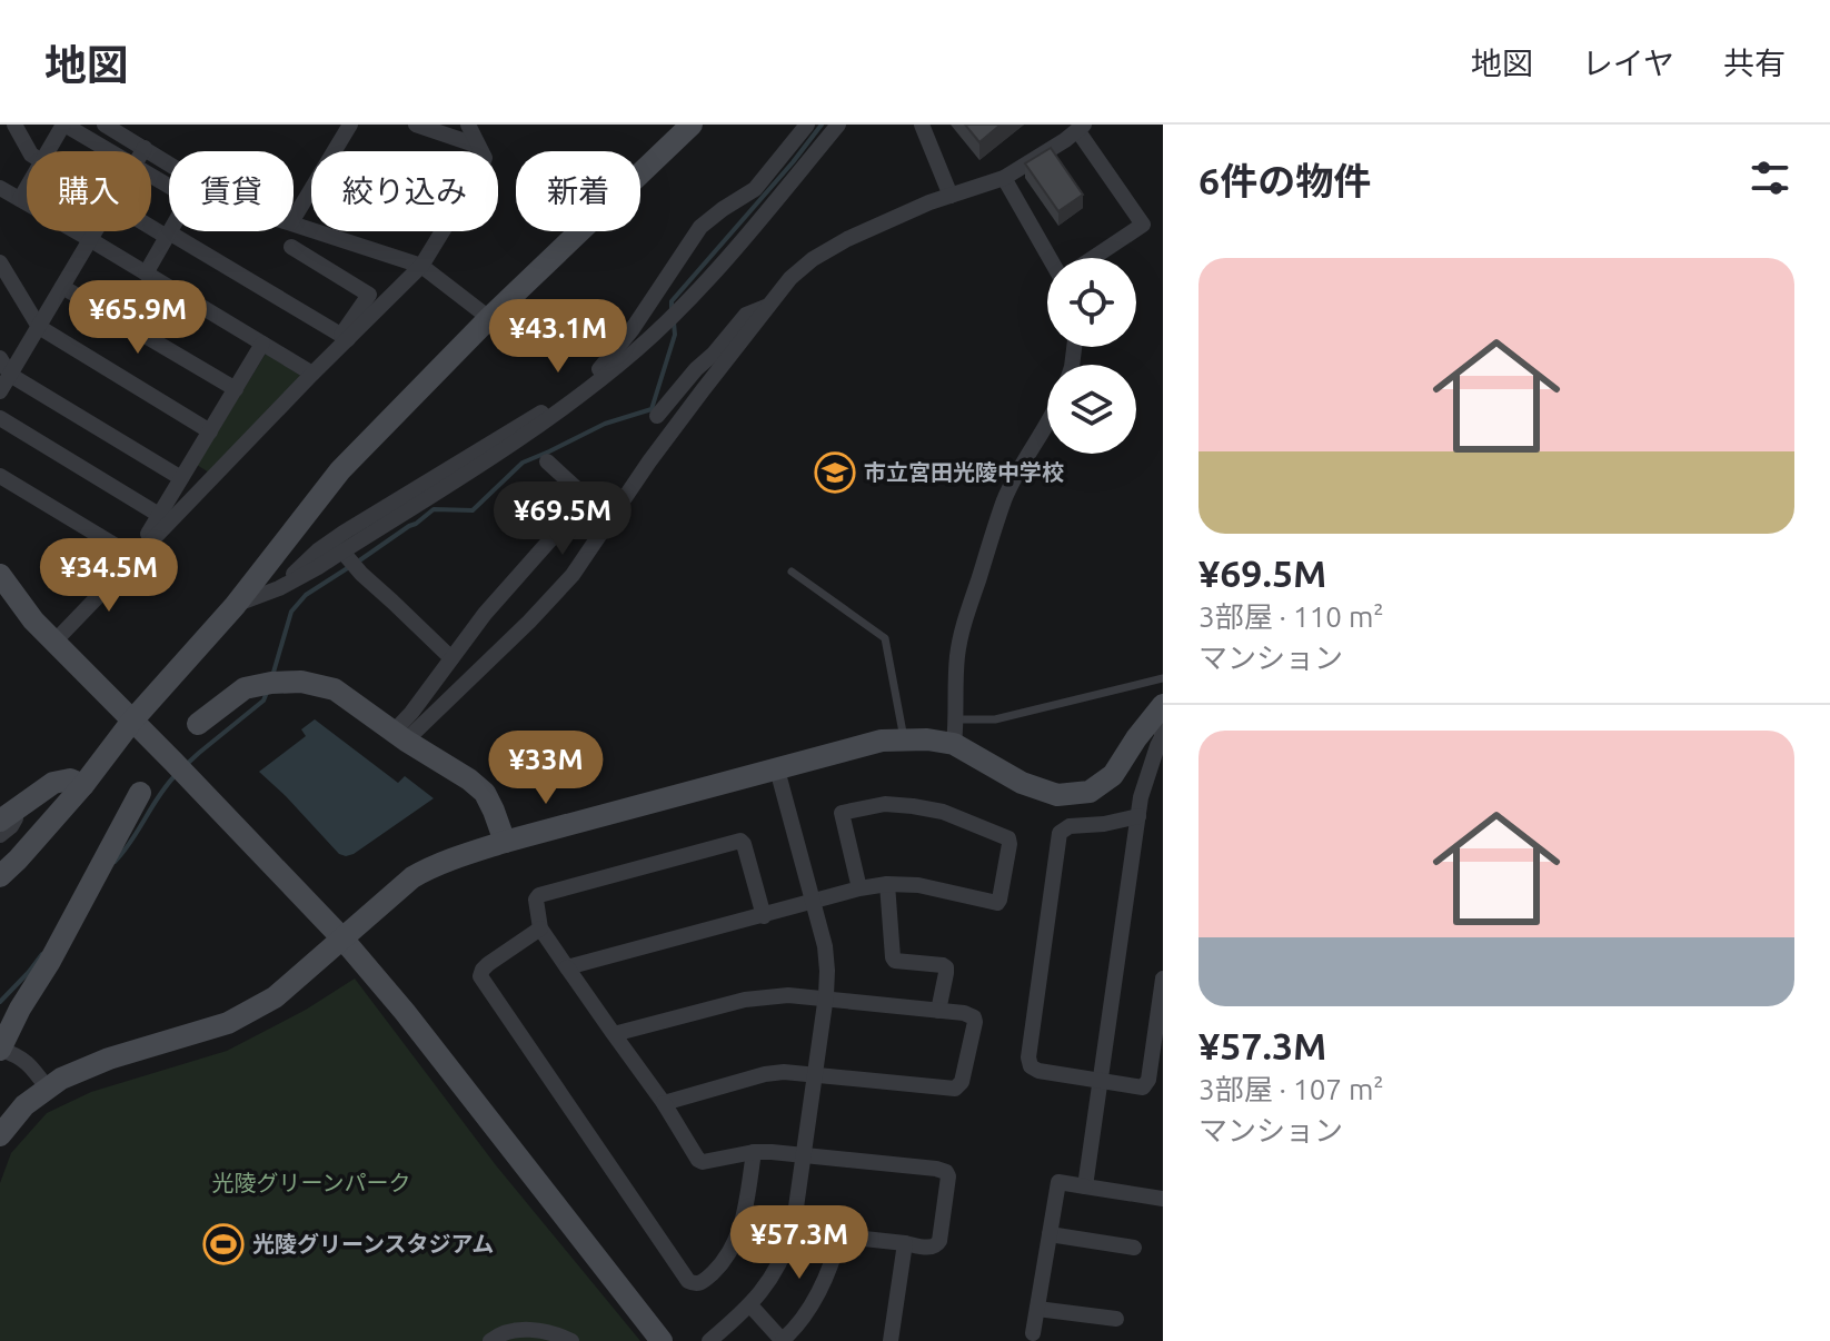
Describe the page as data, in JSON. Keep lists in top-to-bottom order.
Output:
{
  "parks": ["光陵グリーンパーク"],
  "places": {
    "school or university": ["市立宮田光陵中学校"],
    "sports": ["光陵グリーンスタジアム"]
  },
  "page": {
    "header": "地図",
    "nav": ["地図", "レイヤ", "共有"],
    "heading": "6件の物件",
    "chip": [
      "購入",
      "賃貸",
      "絞り込み",
      "新着"
    ],
    "list": [
      {
        "name": "¥69.5M",
        "note": "3部屋 · 110 m² · マンション"
      },
      {
        "name": "¥57.3M",
        "note": "3部屋 · 107 m² · マンション"
      }
    ],
    "price": [
      "¥65.9M",
      "¥43.1M",
      "¥69.5M",
      "¥34.5M",
      "¥33M",
      "¥57.3M"
    ]
  }
}
